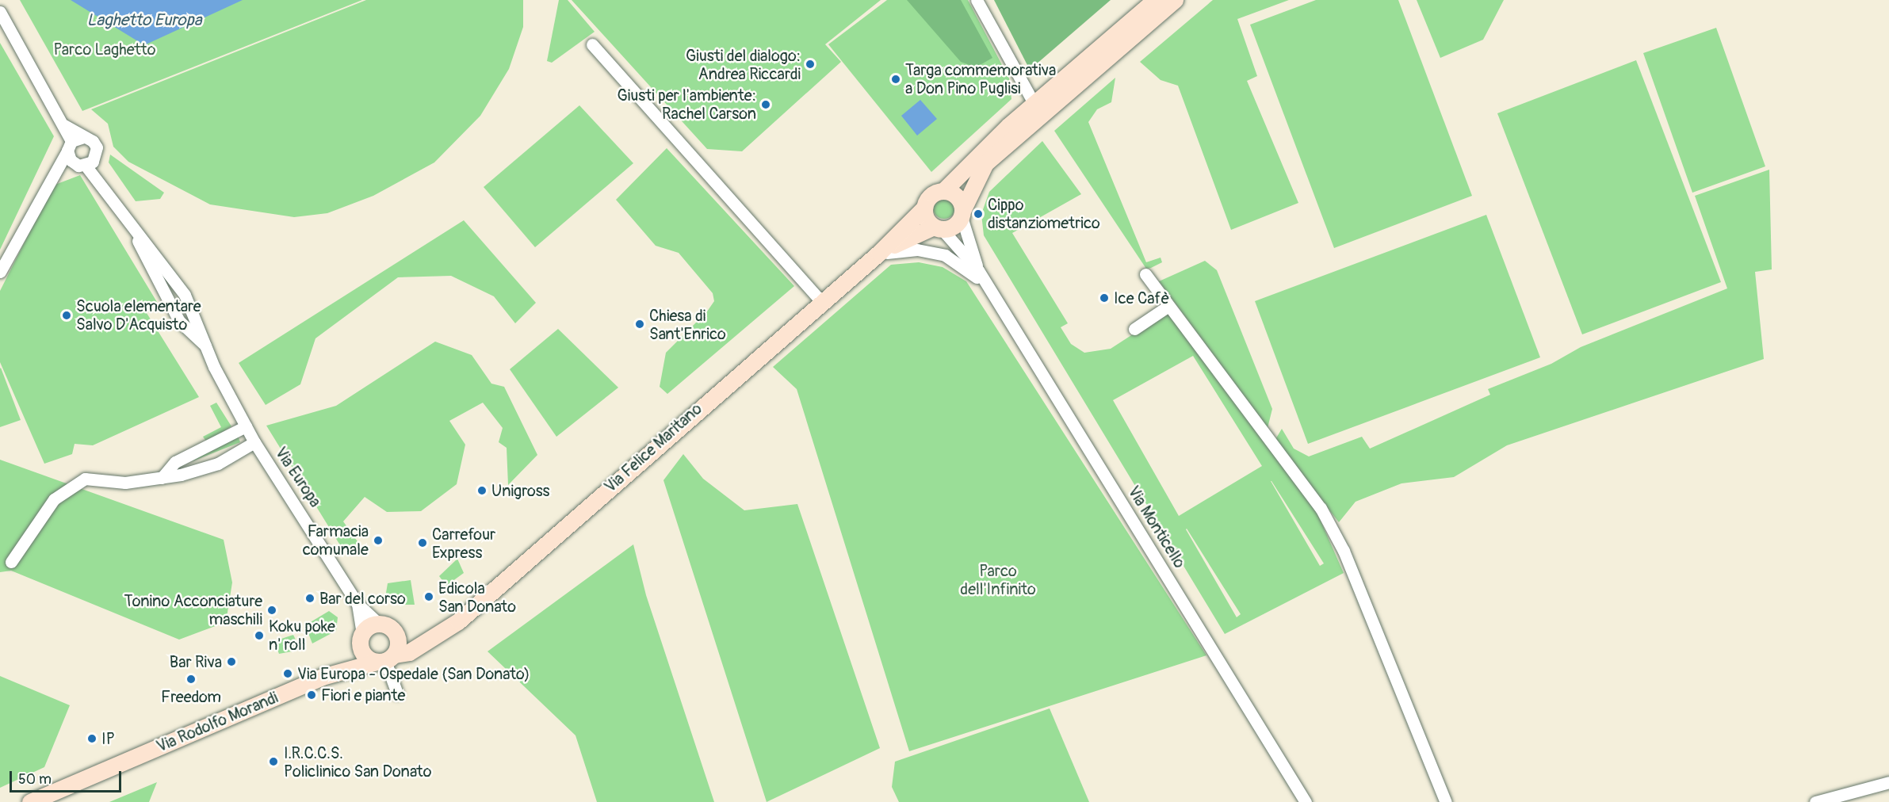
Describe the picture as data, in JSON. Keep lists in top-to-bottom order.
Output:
{
  "streets": {
    "street": [
      "Via Felice Maritano",
      "Via Europa",
      "Via Monticello",
      "Via Rodolfo Morandi"
    ]
  },
  "crossings": [
    ["Via Felice Maritano", "Via Monticello"],
    ["Via Felice Maritano", "Via Rodolfo Morandi"],
    ["Via Europa", "Via Rodolfo Morandi"]
  ],
  "water": ["Laghetto Europa"],
  "parks": ["Parco Laghetto", "Parco dell'Infinito"],
  "places": [
    "Giusti del dialogo: Andrea Riccardi",
    "Targa commemorativa a Don Pino Puglisi",
    "Giusti per l'ambiente: Rachel Carson",
    "Cippo distanziometrico",
    "Ice Cafè",
    "Scuola elementare Salvo D'Acquisto",
    "Chiesa di Sant'Enrico",
    "Unigross",
    "Farmacia comunale",
    "Carrefour Express",
    "Edicola San Donato",
    "Bar del corso",
    "Tonino Acconciature maschili",
    "Koku poke n' roll",
    "Bar Riva",
    "Via Europa - Ospedale (San Donato)",
    "Freedom",
    "Fiori e piante",
    "IP",
    "I.R.C.C.S. Policlinico San Donato"
  ],
  "scale_bar": "50 m"
}
